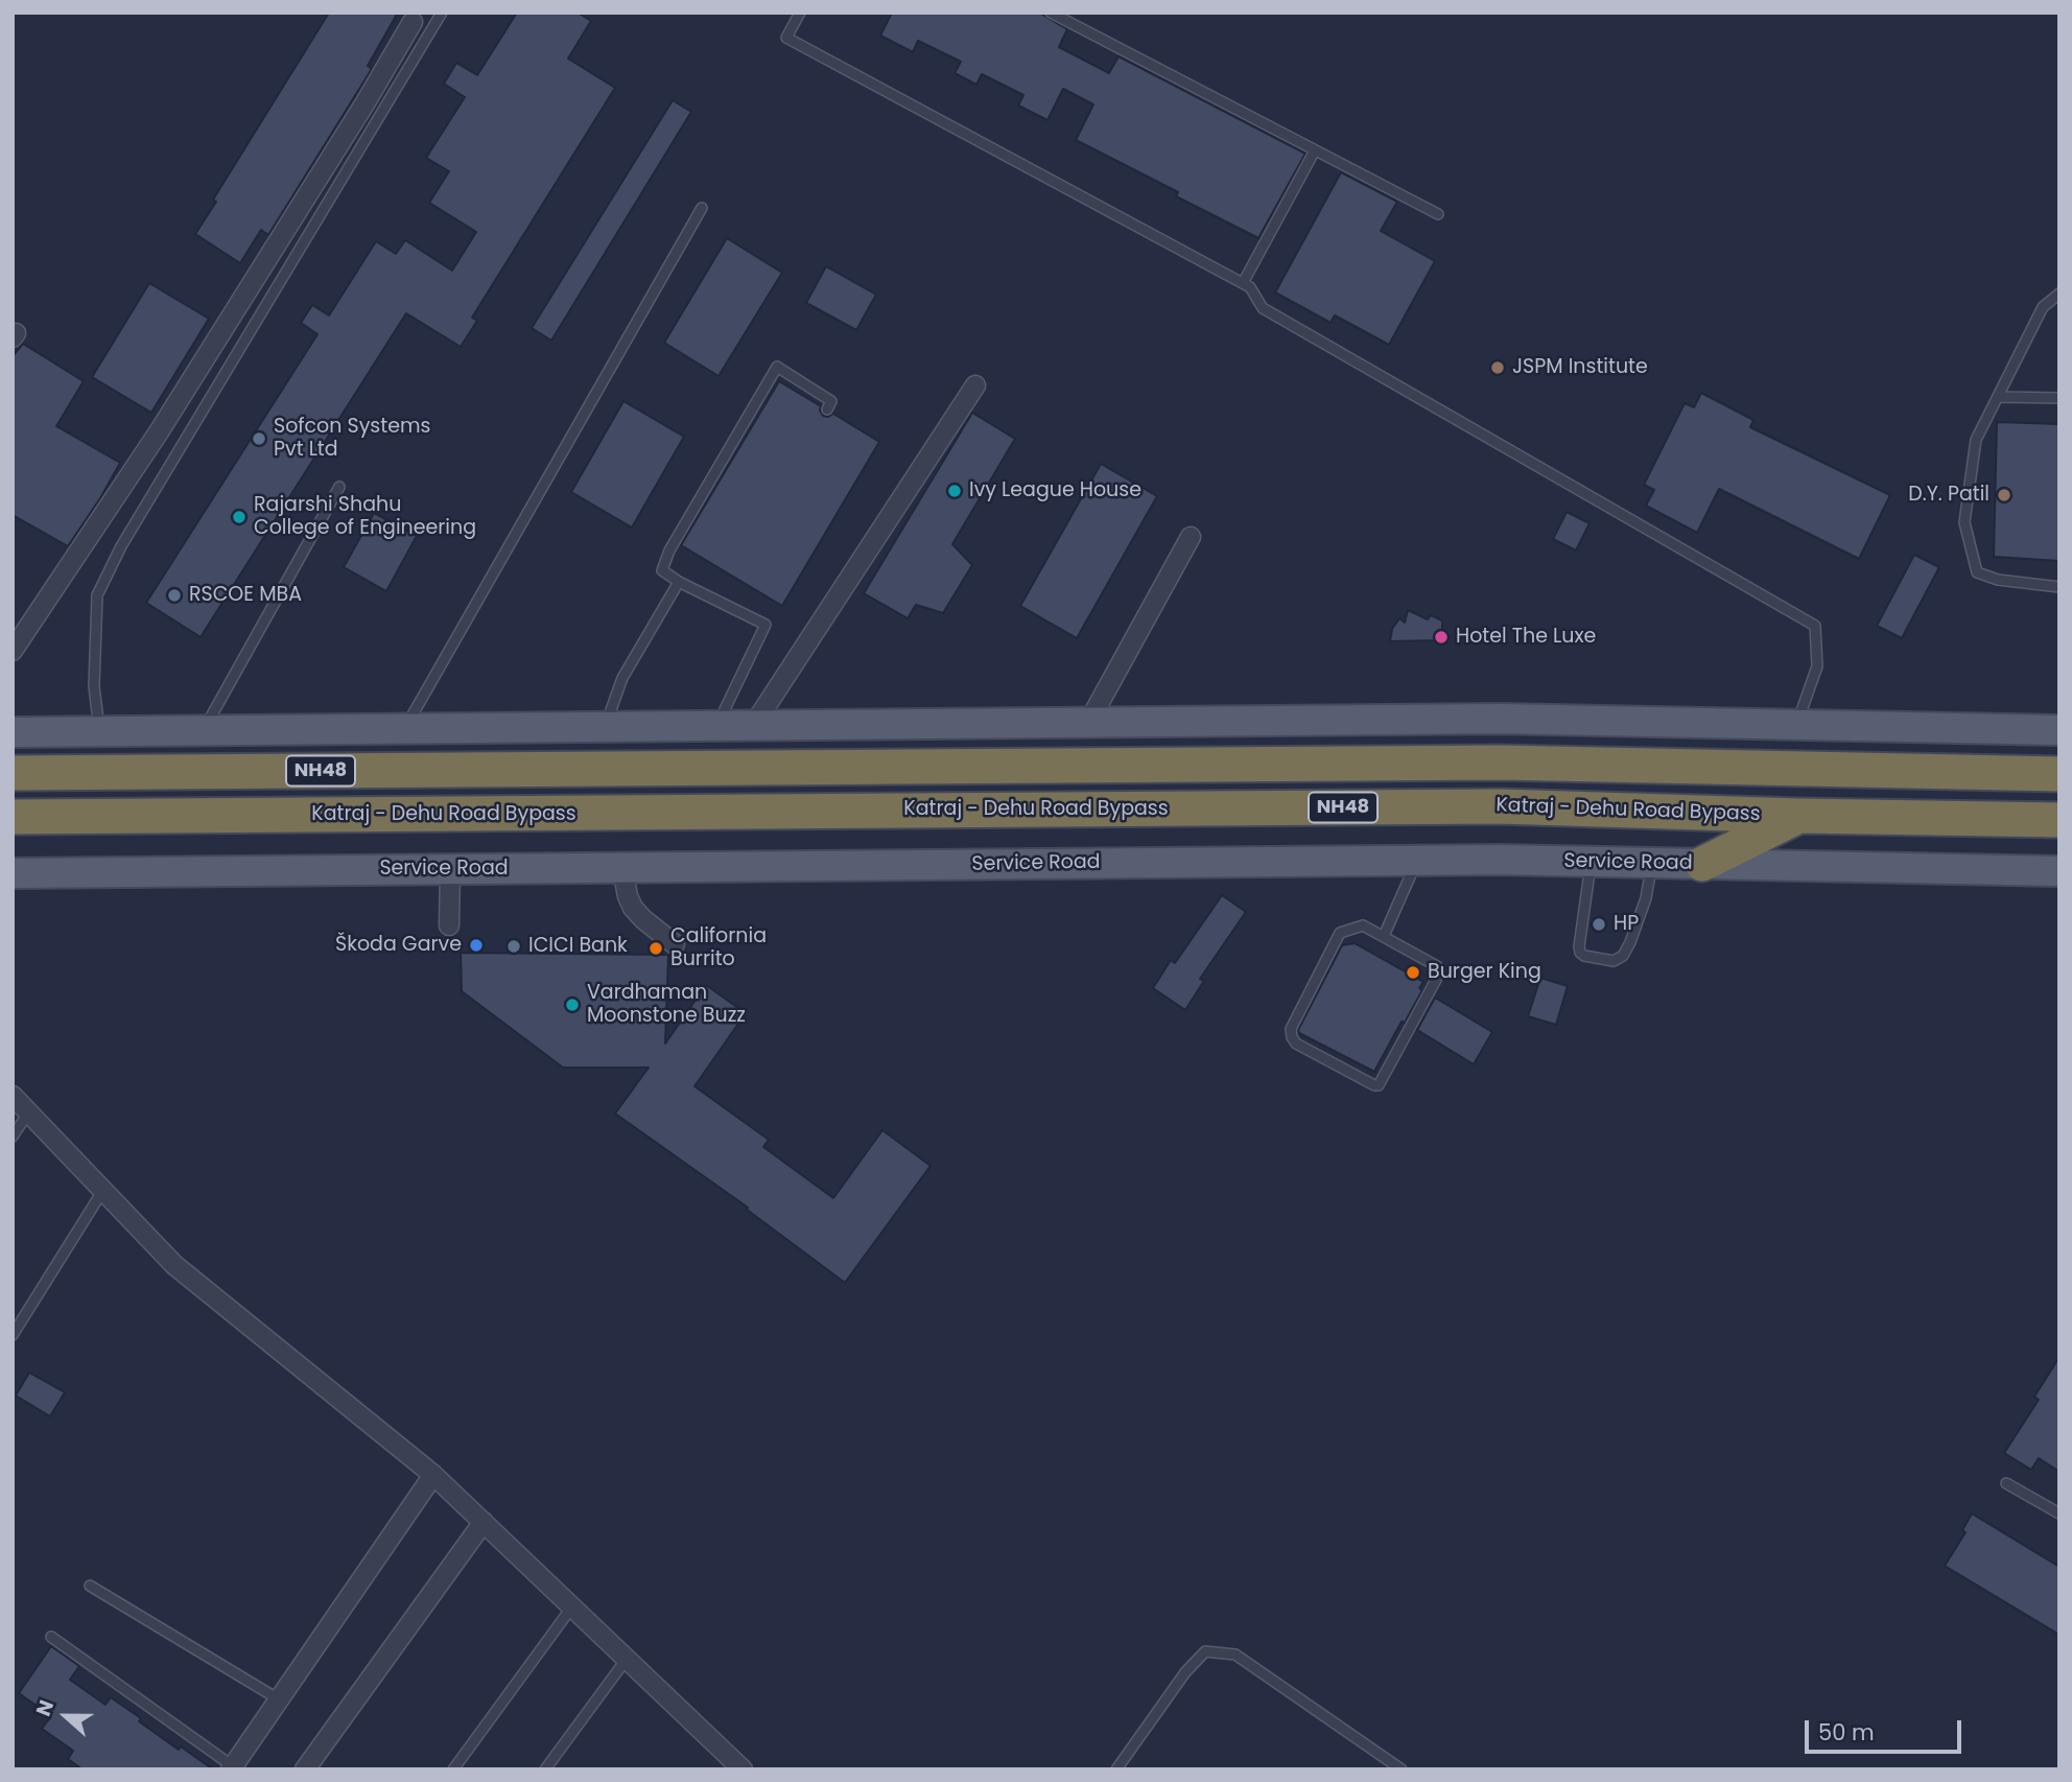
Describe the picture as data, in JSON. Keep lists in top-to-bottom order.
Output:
{
  "streets": {
    "highway": ["NH48", "Katraj - Dehu Road Bypass"],
    "main road": ["Service Road"]
  },
  "places": [
    "JSPM Institute",
    "Sofcon Systems Pvt Ltd",
    "Ivy League House",
    "D.Y. Patil",
    "Rajarshi Shahu College of Engineering",
    "RSCOE MBA",
    "Hotel The Luxe",
    "HP",
    "Škoda Garve",
    "ICICI Bank",
    "California Burrito",
    "Burger King",
    "Vardhaman Moonstone Buzz"
  ],
  "scale_bar": "50 m",
  "north": "left"
}
